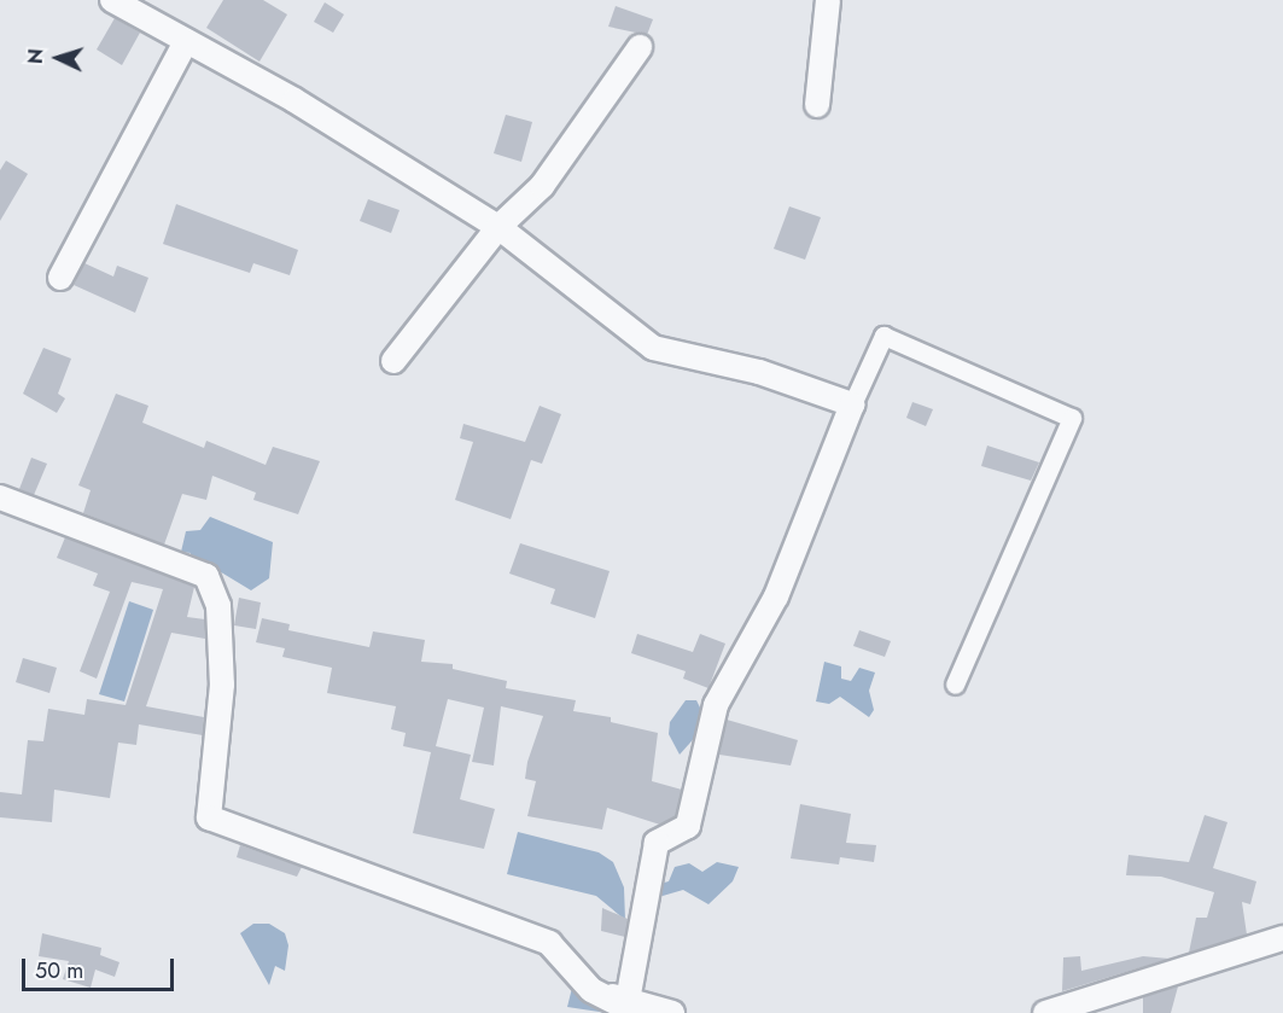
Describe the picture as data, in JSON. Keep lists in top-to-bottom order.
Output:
{
  "scale_bar": "50 m",
  "north": "left"
}
